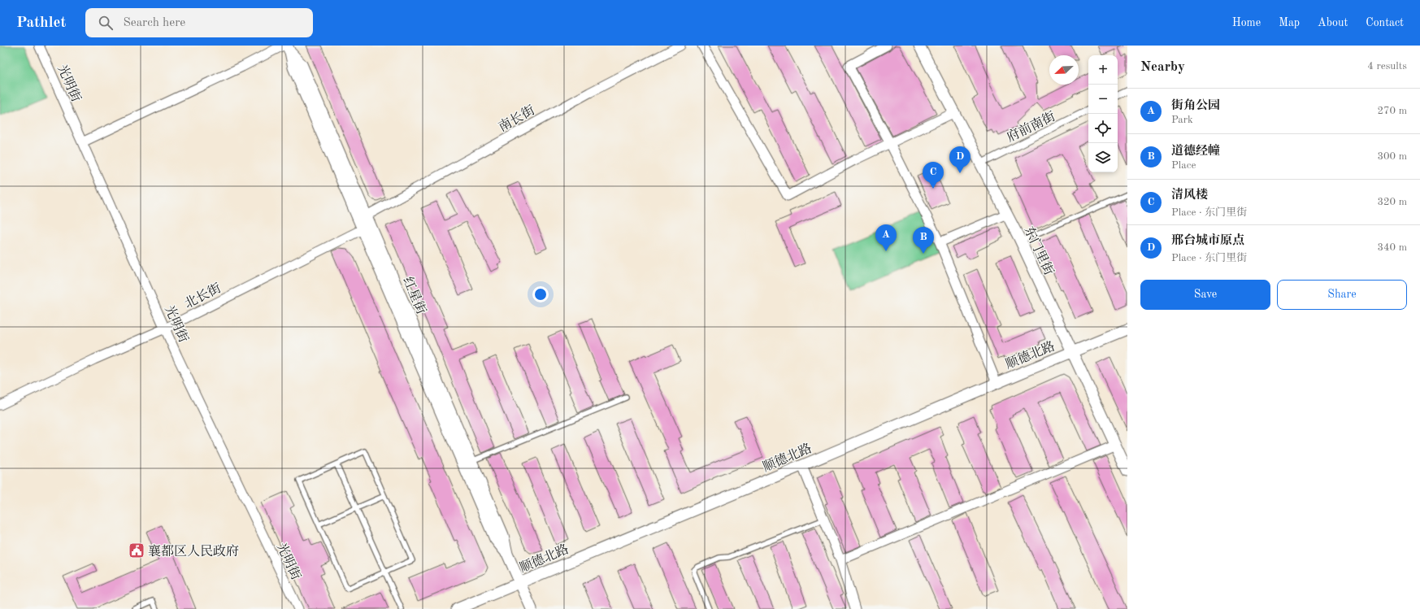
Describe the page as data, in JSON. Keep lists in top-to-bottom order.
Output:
{
  "streets": {
    "street": [
      "光明街",
      "南长街",
      "府前南街",
      "东门里街",
      "北长街",
      "红星街",
      "顺德北路"
    ]
  },
  "crossings": [
    ["光明街", "北长街"],
    ["南长街", "红星街"],
    ["府前南街", "东门里街"],
    ["东门里街", "顺德北路"],
    ["北长街", "红星街"],
    ["红星街", "顺德北路"]
  ],
  "places": {
    "public building": ["襄都区人民政府"]
  },
  "north": "bottom left",
  "page": {
    "header": "Pathlet",
    "search": "Search here",
    "nav": [
      "Home",
      "Map",
      "About",
      "Contact"
    ],
    "heading": ["Nearby", "4 results"],
    "map_buttons": ["+", "−"],
    "list": [
      {
        "mark": "A",
        "name": "街角公园",
        "note": "Park",
        "value": "270 m"
      },
      {
        "mark": "B",
        "name": "道德经幢",
        "note": "Place",
        "value": "300 m"
      },
      {
        "mark": "C",
        "name": "清风楼",
        "note": "Place · 东门里街",
        "value": "320 m"
      },
      {
        "mark": "D",
        "name": "邢台城市原点",
        "note": "Place · 东门里街",
        "value": "340 m"
      }
    ],
    "pins": [
      "D",
      "C",
      "A",
      "B"
    ],
    "buttons": ["Save", "Share"]
  }
}
